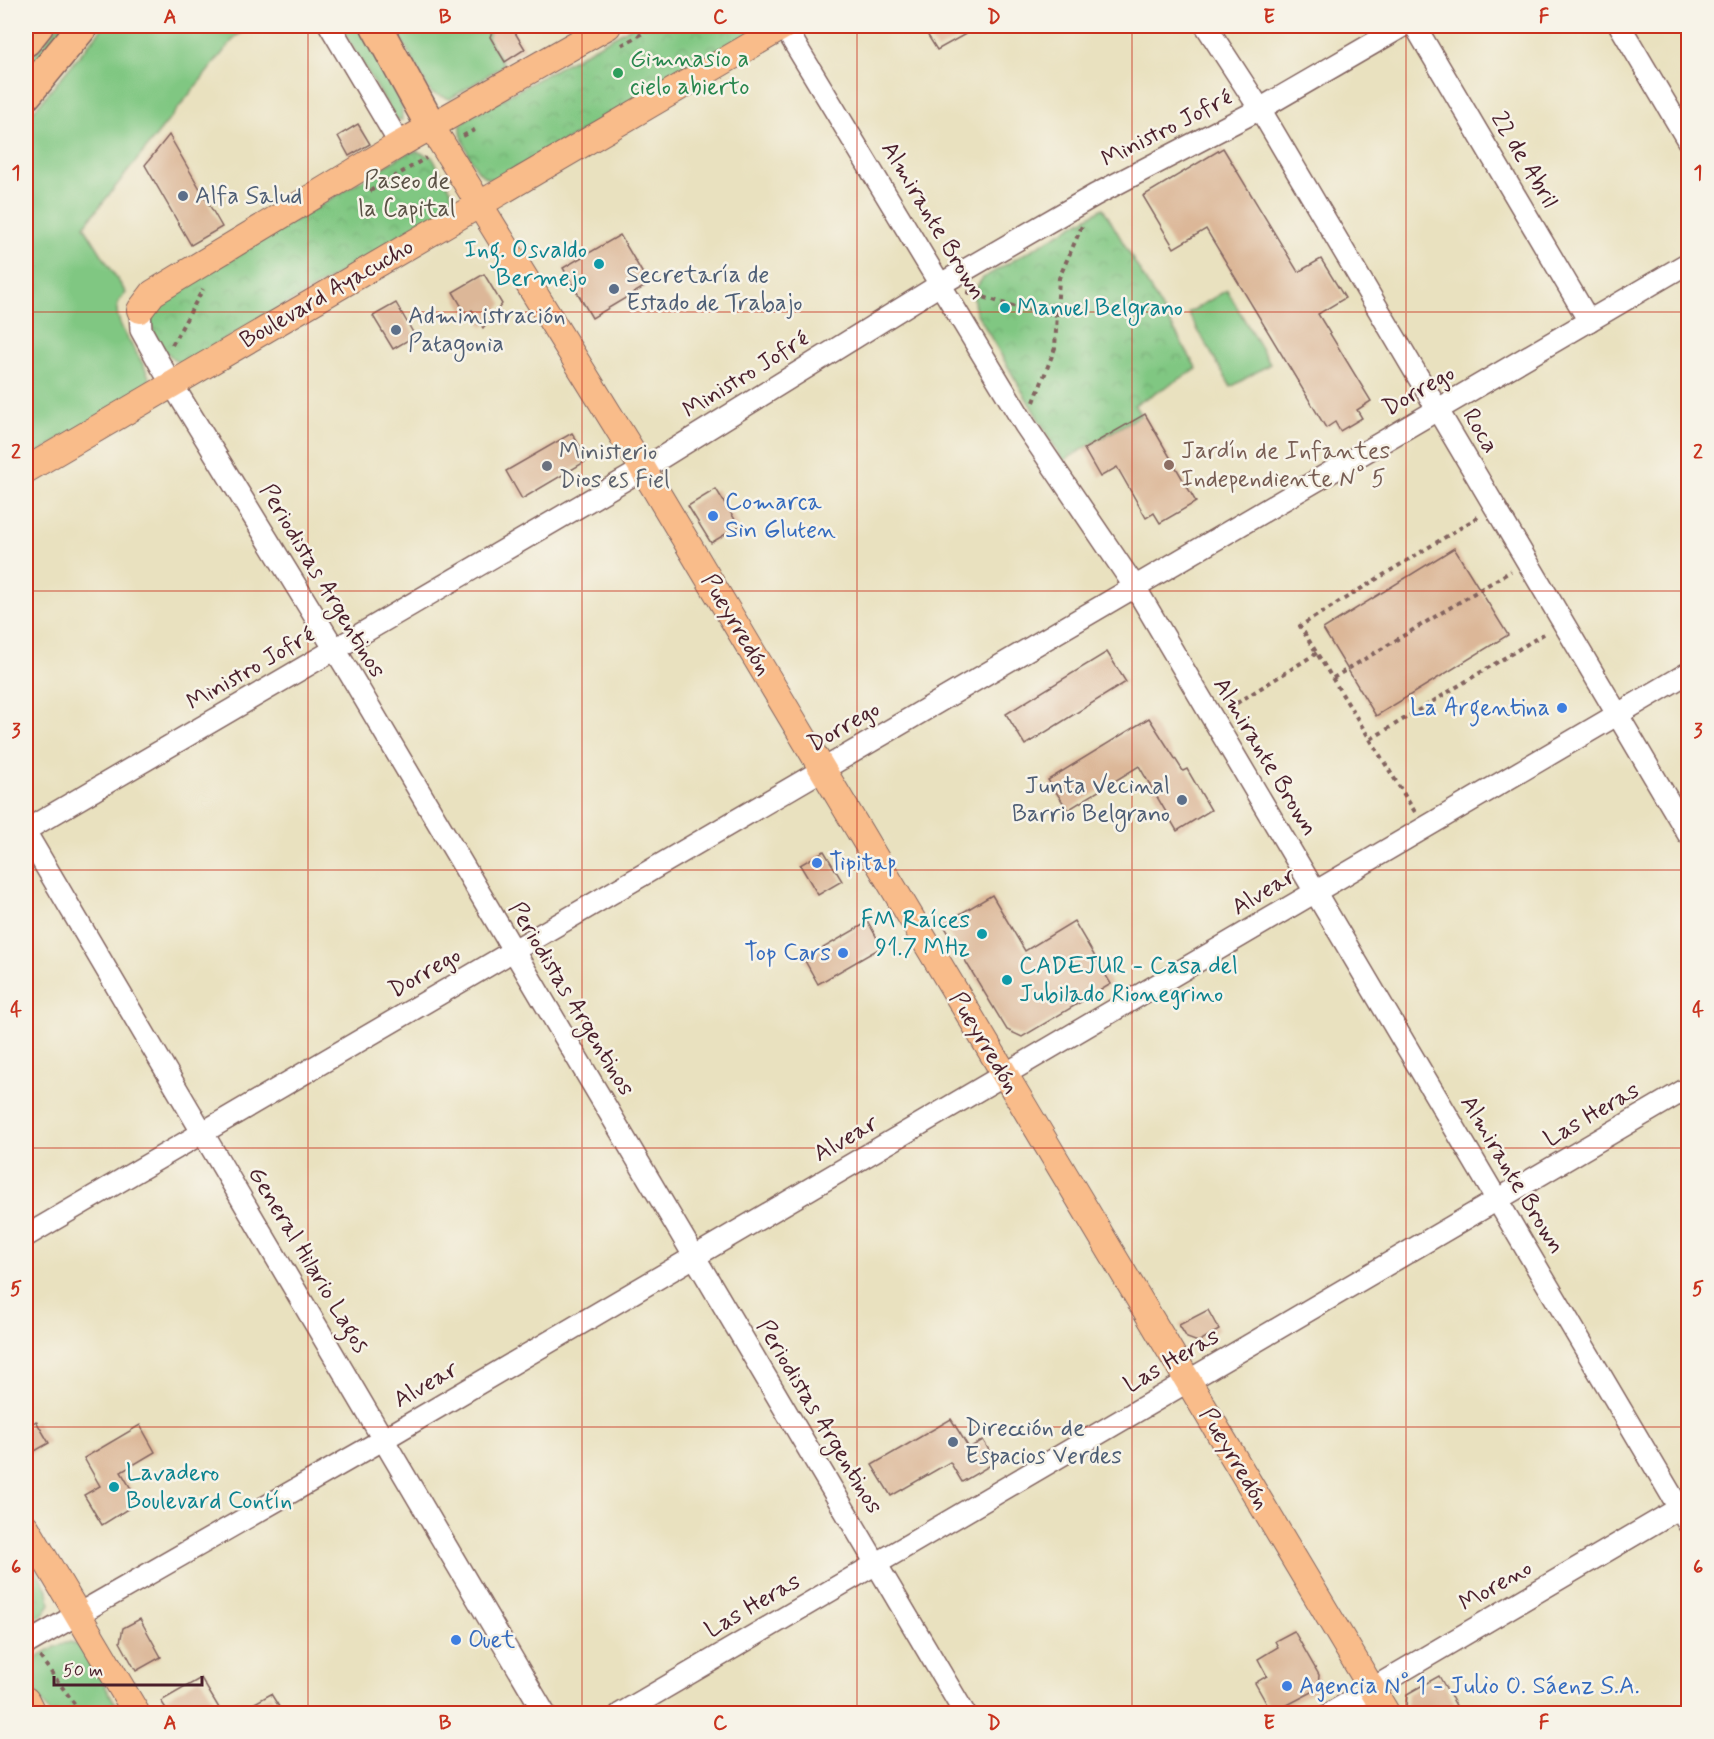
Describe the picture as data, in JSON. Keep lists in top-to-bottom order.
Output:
{
  "streets": {
    "main road": ["Boulevard Ayacucho", "Pueyrredón"],
    "street": [
      "Ministro Jofré",
      "22 de Abril",
      "Almirante Brown",
      "Dorrego",
      "Roca",
      "Periodistas Argentinos",
      "Alvear",
      "Las Heras",
      "General Hilario Lagos",
      "Moreno"
    ]
  },
  "crossings": [
    ["Ministro Jofré", "Almirante Brown"],
    ["Ministro Jofré", "Roca"],
    ["Ministro Jofré", "Periodistas Argentinos"],
    ["Ministro Jofré", "Pueyrredón"],
    ["Ministro Jofré", "General Hilario Lagos"],
    ["22 de Abril", "Dorrego"],
    ["Almirante Brown", "Boulevard Ayacucho"],
    ["Almirante Brown", "Dorrego"],
    ["Almirante Brown", "Alvear"],
    ["Almirante Brown", "Las Heras"],
    ["Almirante Brown", "Moreno"],
    ["Boulevard Ayacucho", "Periodistas Argentinos"],
    ["Boulevard Ayacucho", "Pueyrredón"],
    ["Dorrego", "Roca"],
    ["Dorrego", "Periodistas Argentinos"],
    ["Dorrego", "Pueyrredón"],
    ["Dorrego", "General Hilario Lagos"],
    ["Roca", "Alvear"],
    ["Periodistas Argentinos", "Alvear"],
    ["Periodistas Argentinos", "Las Heras"],
    ["Pueyrredón", "Alvear"],
    ["Pueyrredón", "Las Heras"],
    ["Pueyrredón", "Moreno"],
    ["Alvear", "General Hilario Lagos"]
  ],
  "parks": ["Paseo de la Capital"],
  "places": [
    "Gimnasio a cielo abierto",
    "Alfa Salud",
    "Ing. Osvaldo Bermejo",
    "Secretaría de Estado de Trabajo",
    "Manuel Belgrano",
    "Administración Patagonia",
    "Jardín de Infantes Independiente N° 5",
    "Ministerio Dios es Fiel",
    "Comarca Sin Gluten",
    "La Argentina",
    "Junta Vecinal Barrio Belgrano",
    "Tipitap",
    "FM Raíces 91.7 MHz",
    "Top Cars",
    "CADEJUR - Casa del Jubilado Rionegrino",
    "Dirección de Espacios Verdes",
    "Lavadero Boulevard Contín",
    "Ouet",
    "Agencia N° 1 - Julio O. Sáenz S.A."
  ],
  "scale_bar": "50 m",
  "grid": {
    "columns": [
      "A",
      "B",
      "C",
      "D",
      "E",
      "F"
    ],
    "rows": [
      "1",
      "2",
      "3",
      "4",
      "5",
      "6"
    ]
  }
}
